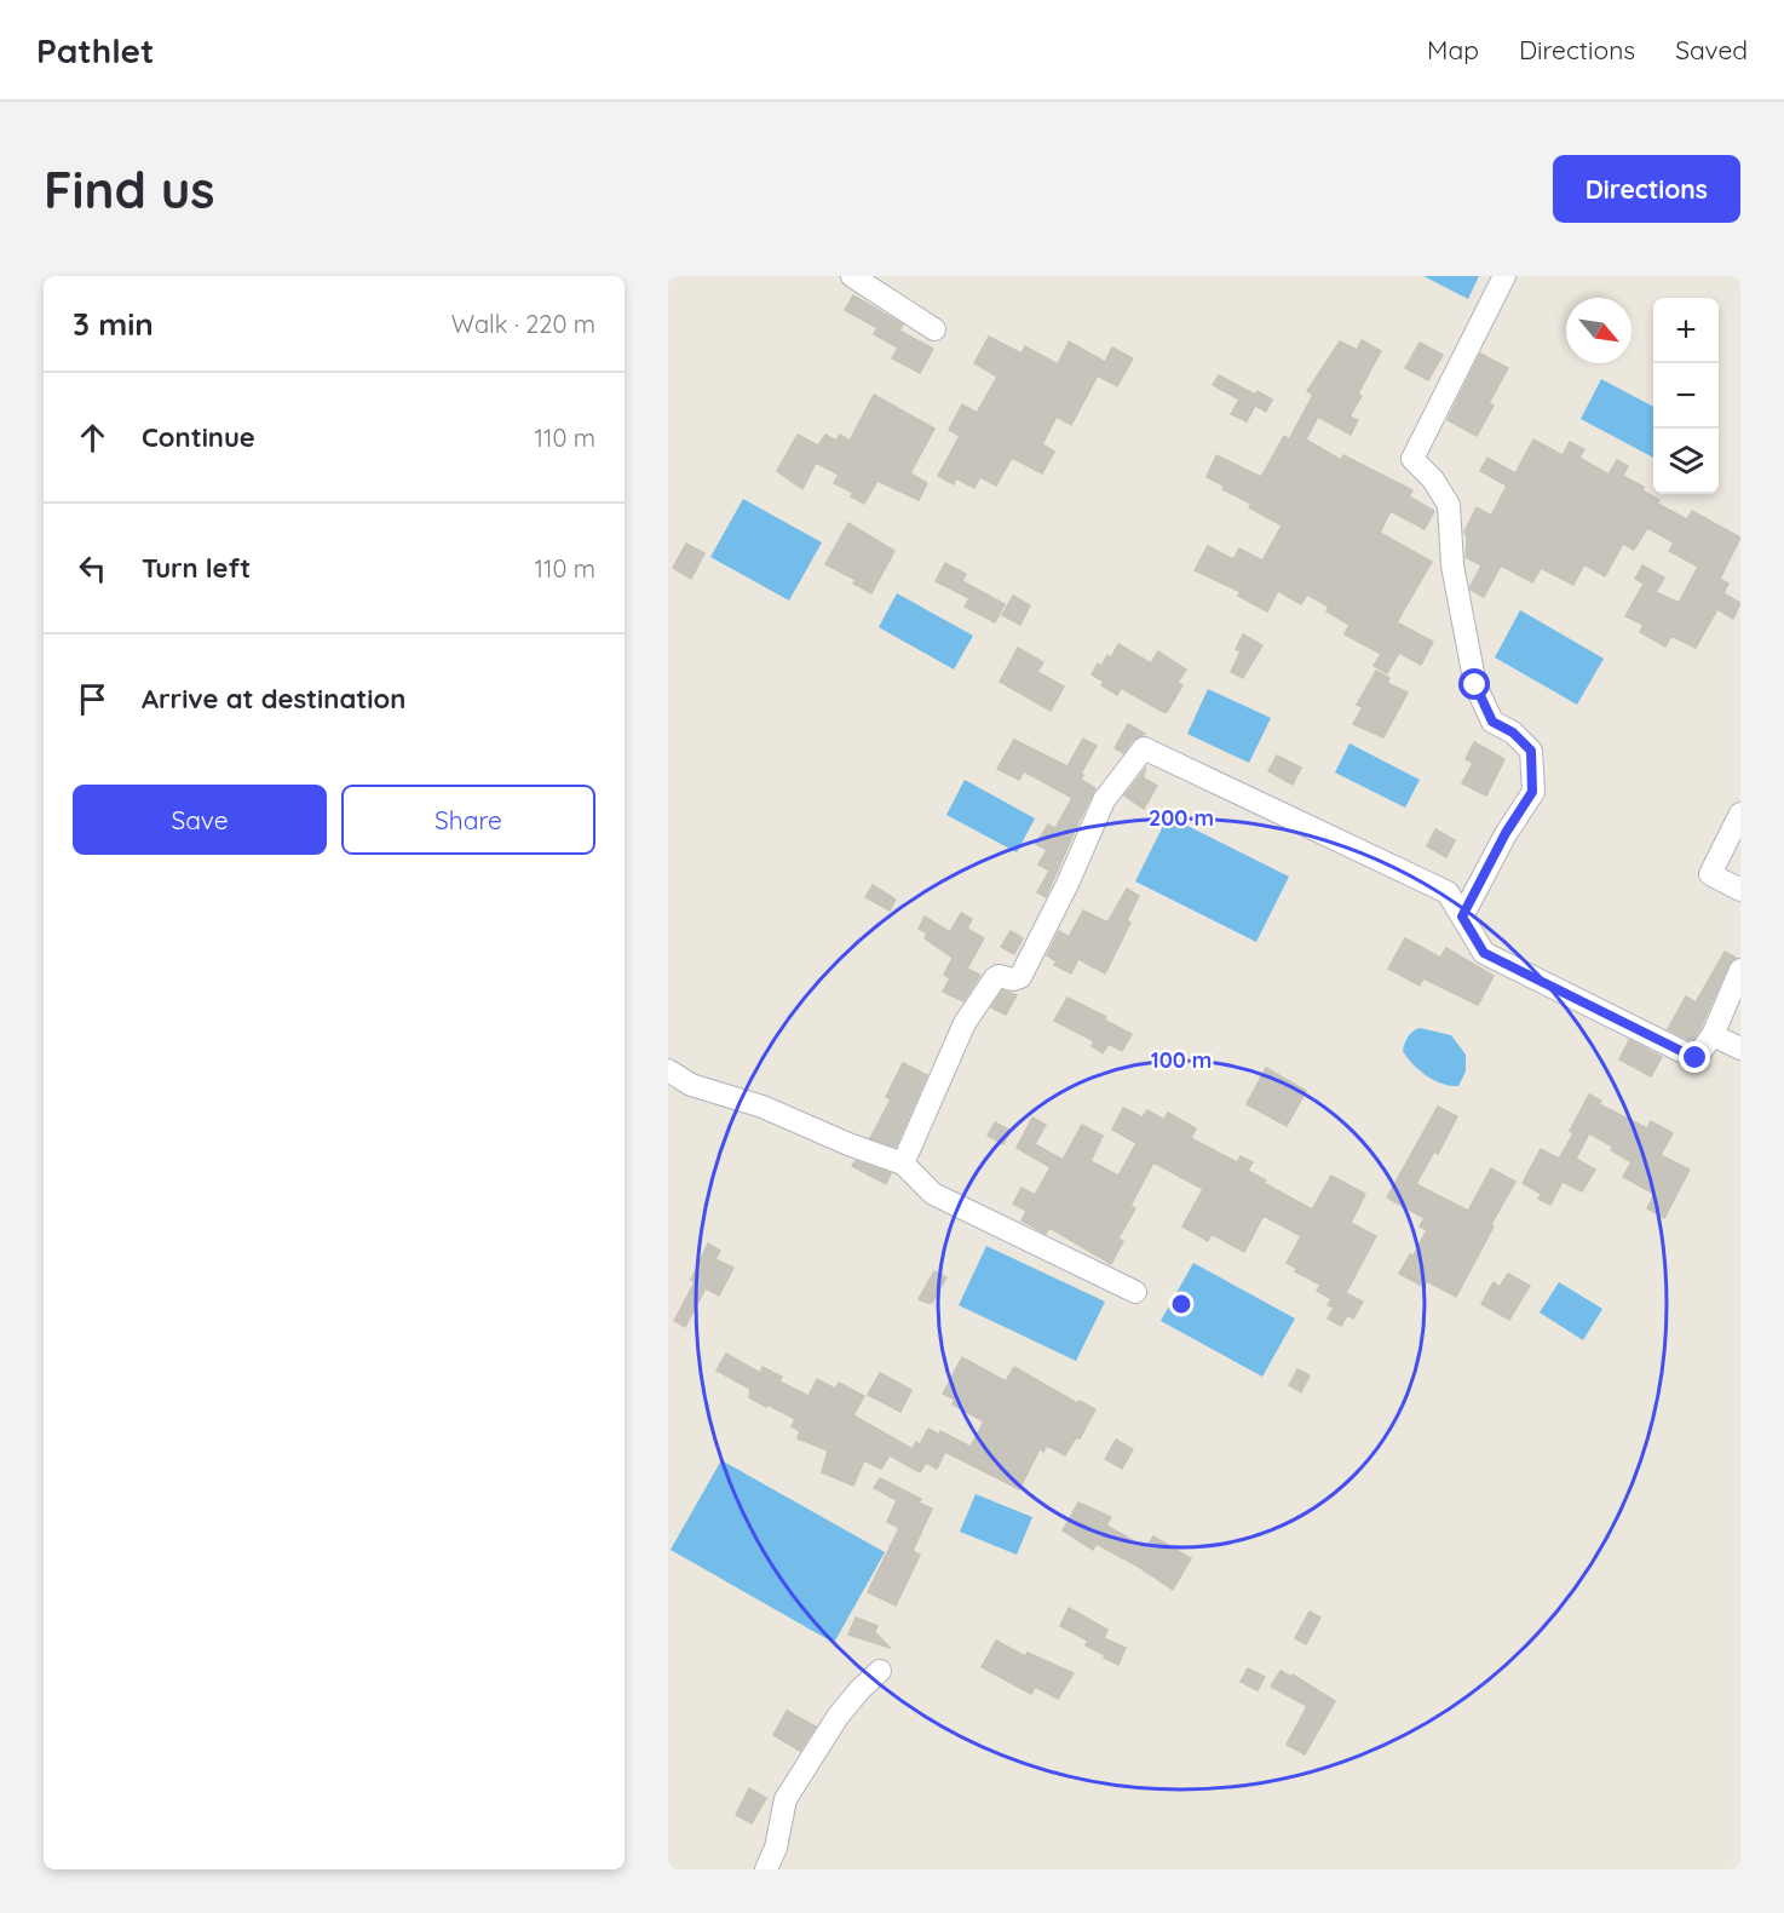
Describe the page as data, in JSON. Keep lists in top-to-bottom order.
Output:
{
  "north": "bottom right",
  "page": {
    "header": "Pathlet",
    "nav": ["Map", "Directions", "Saved"],
    "buttons": [
      "Directions",
      ["Save", "Share"]
    ],
    "title": "Find us",
    "heading": ["3 min", "Walk · 220 m"],
    "map_buttons": ["+", "−"],
    "list": [
      ["Continue", "110 m"],
      ["Turn left", "110 m"],
      "Arrive at destination"
    ]
  },
  "rings": ["200 m", "100 m"]
}
